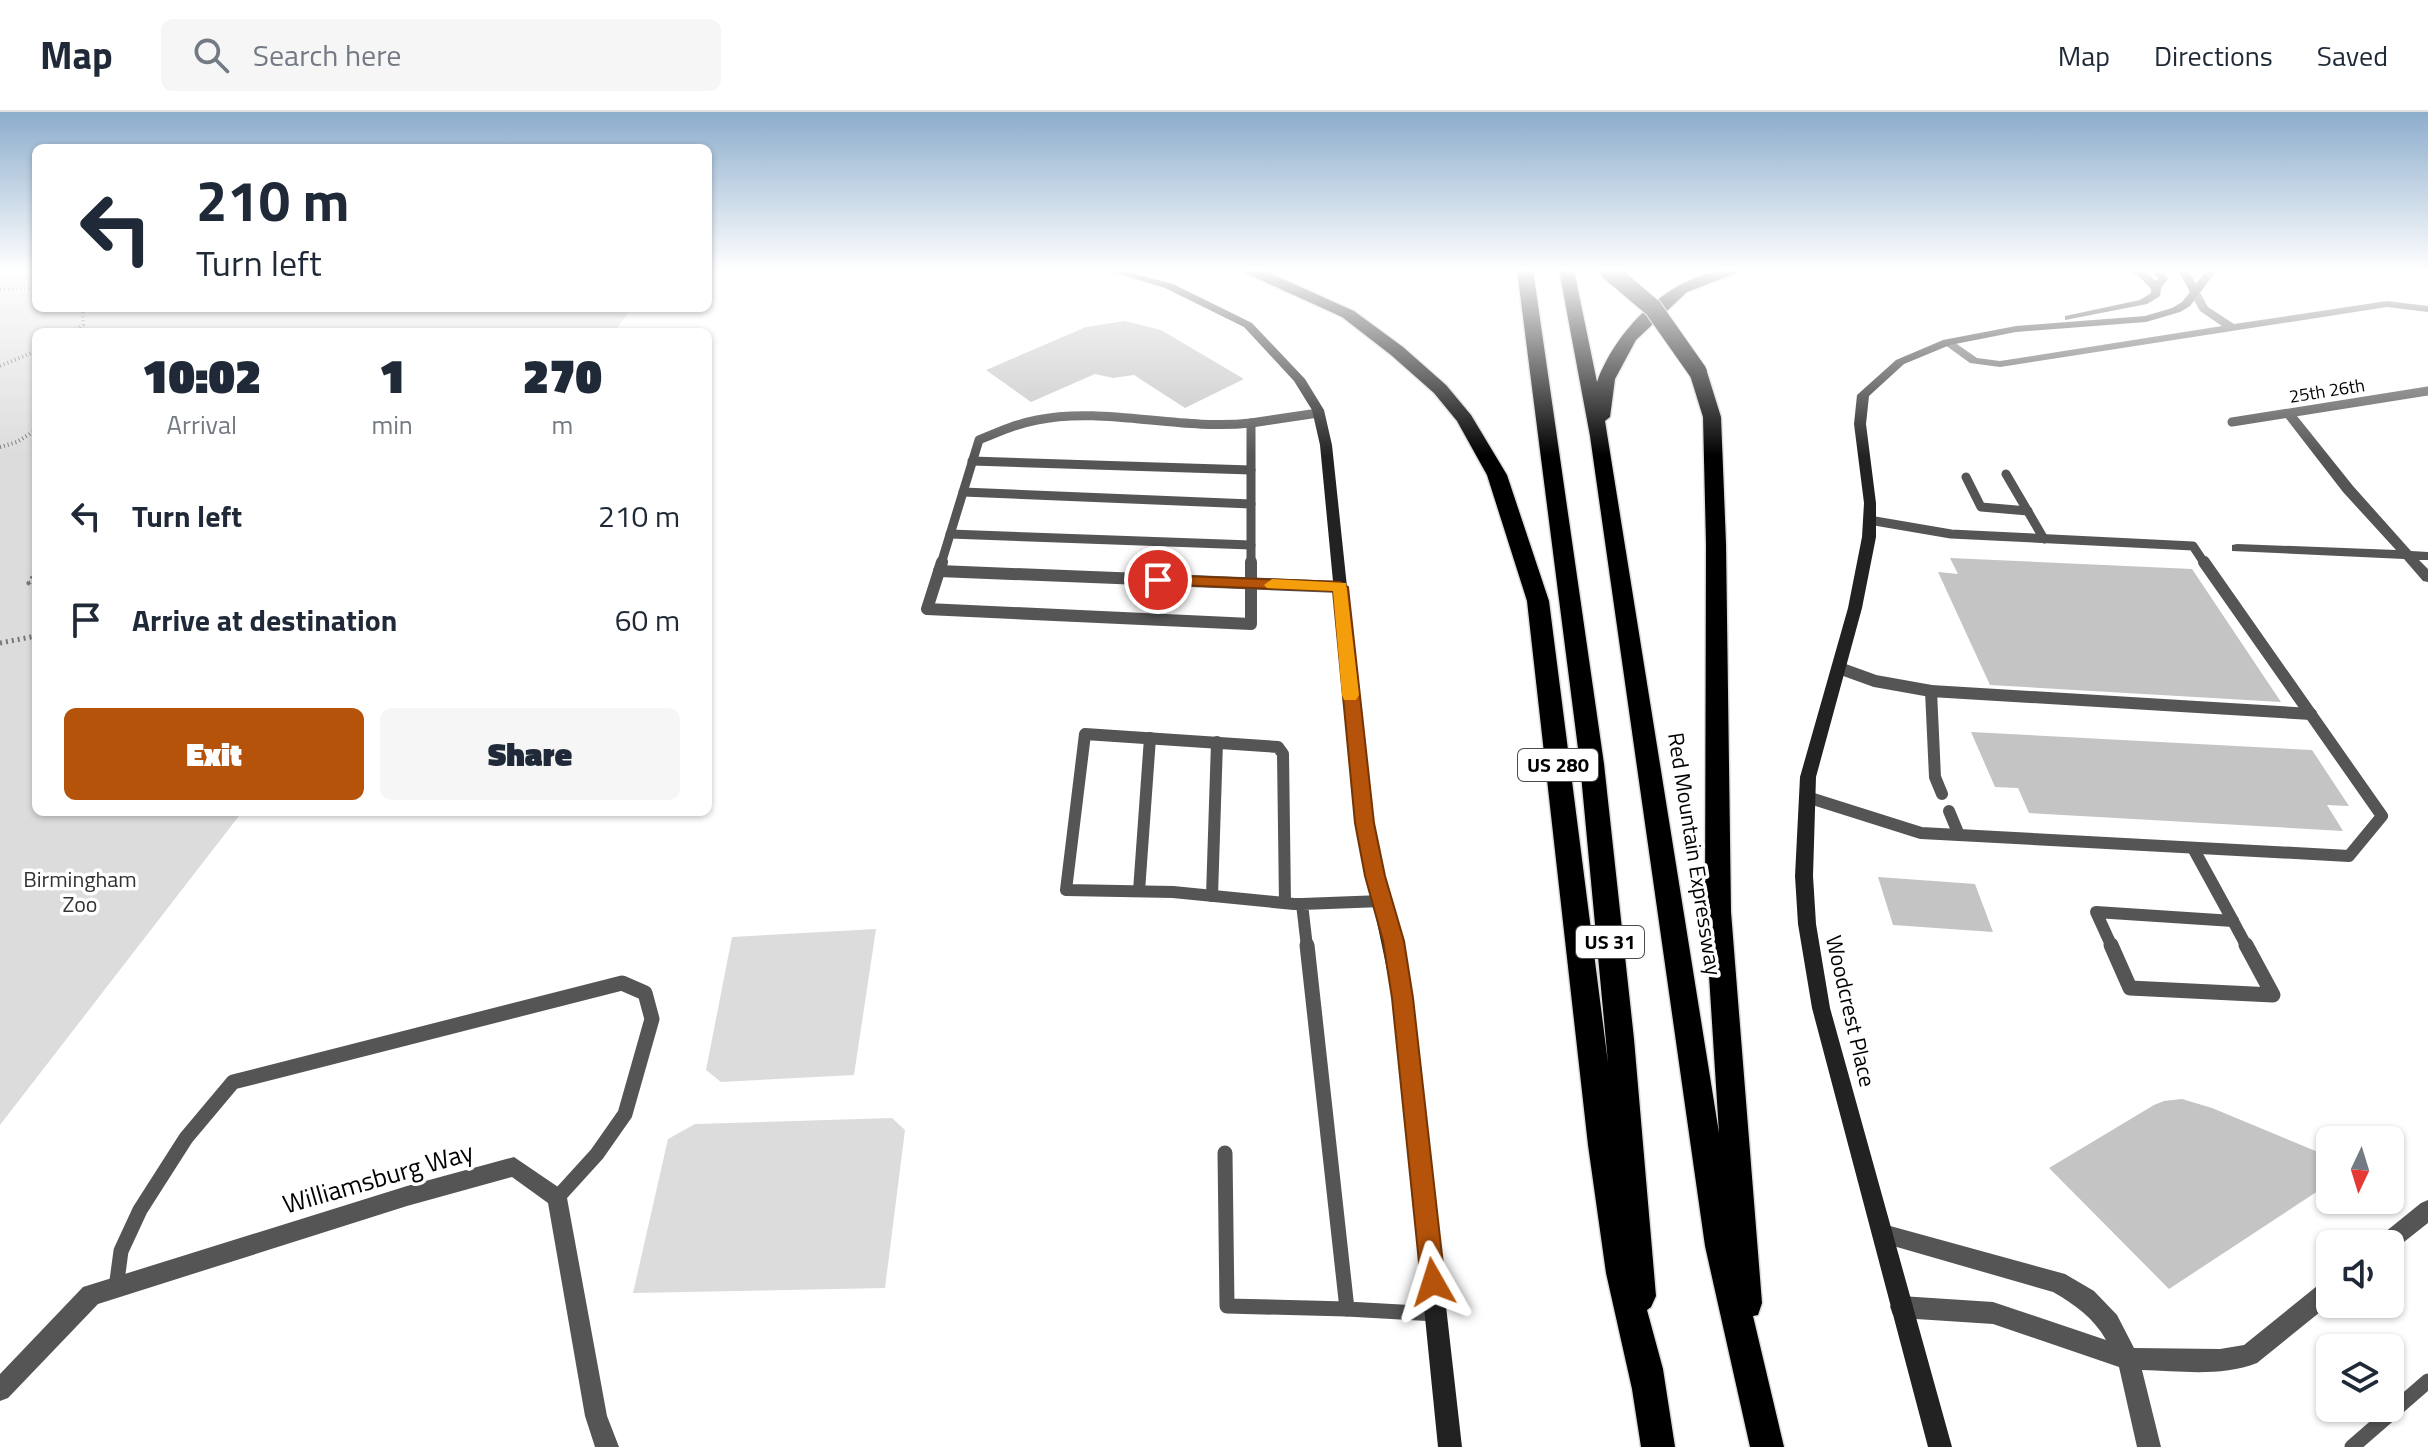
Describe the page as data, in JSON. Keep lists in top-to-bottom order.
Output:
{
  "streets": {
    "highway": ["US 280", "Red Mountain Expressway", "US 31"],
    "street": ["Woodcrest Place", "Williamsburg Way"],
    "lane": ["25th 26th"]
  },
  "crossings": [
    ["US 280", "US 31"]
  ],
  "parks": ["Birmingham Zoo"],
  "north": "bottom",
  "page": {
    "header": "Map",
    "search": "Search here",
    "nav": ["Map", "Directions", "Saved"],
    "turn": ["210 m", "Turn left"],
    "eta": [
      "10:02",
      "Arrival",
      "1",
      "min",
      "270",
      "m"
    ],
    "list": [
      {
        "name": "Turn left",
        "value": "210 m"
      },
      {
        "name": "Arrive at destination",
        "value": "60 m"
      }
    ],
    "buttons": ["Exit", "Share"]
  }
}
